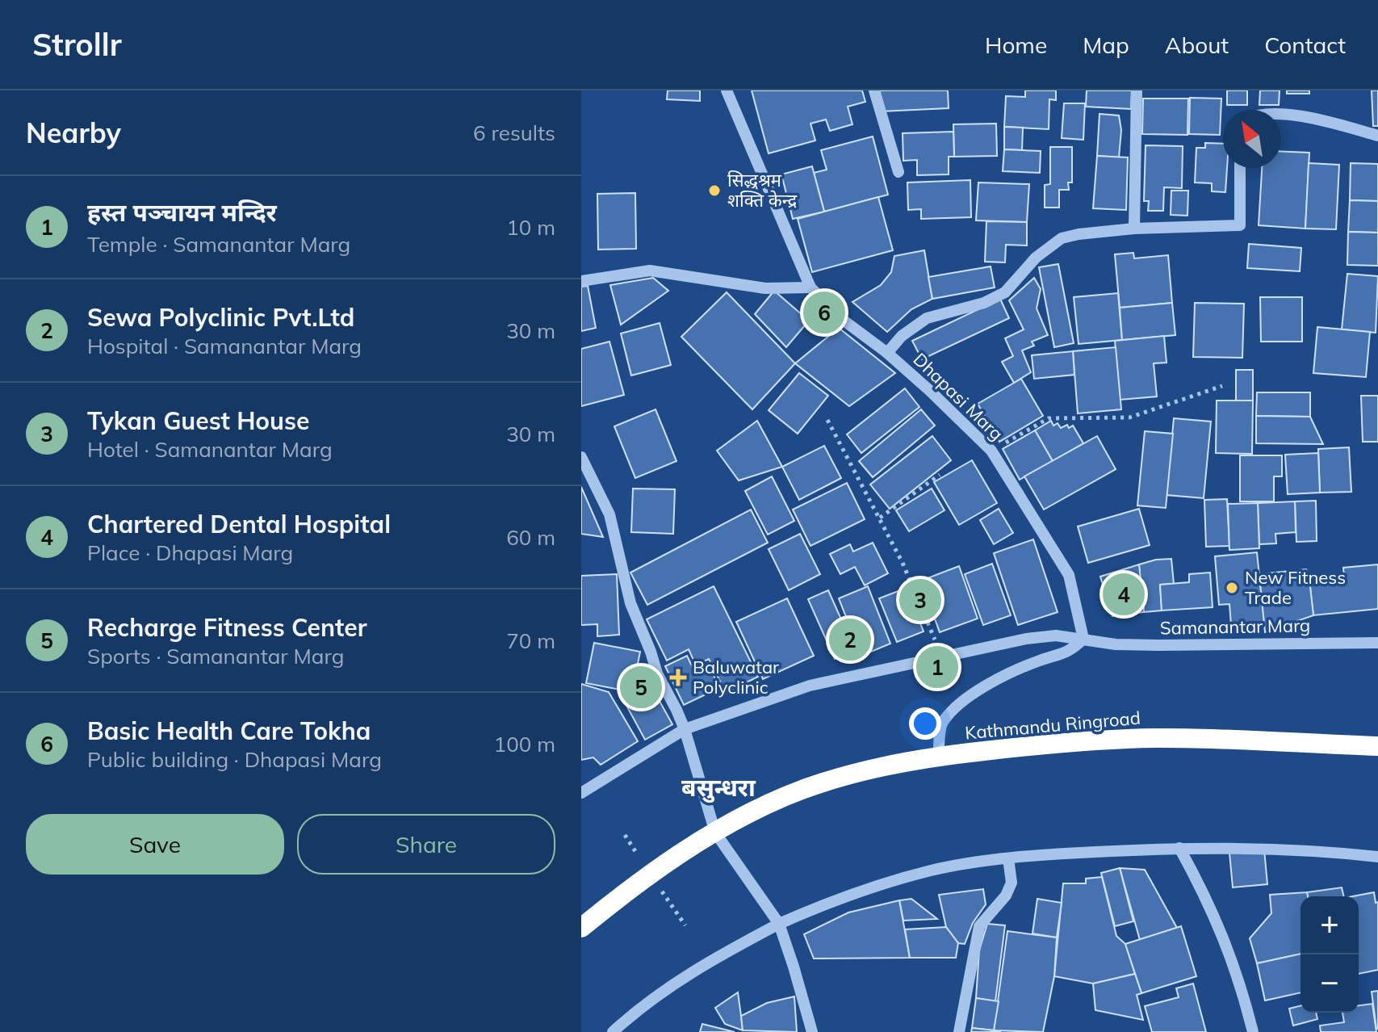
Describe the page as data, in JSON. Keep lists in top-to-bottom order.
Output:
{
  "streets": {
    "highway": ["Kathmandu Ringroad"],
    "street": ["Dhapasi Marg", "Samanantar Marg"]
  },
  "crossings": [
    ["Dhapasi Marg", "Samanantar Marg"]
  ],
  "districts": ["बसुन्धरा"],
  "places": {
    "other": ["सिद्धश्रम शक्ति केन्द्र", "New Fitness Trade"],
    "health": ["Baluwatar Polyclinic"]
  },
  "north": "top left",
  "page": {
    "header": "Strollr",
    "nav": [
      "Home",
      "Map",
      "About",
      "Contact"
    ],
    "heading": ["Nearby", "6 results"],
    "list": [
      {
        "mark": "1",
        "name": "हस्त पञ्चायन मन्दिर",
        "note": "Temple · Samanantar Marg",
        "value": "10 m"
      },
      {
        "mark": "2",
        "name": "Sewa Polyclinic Pvt.Ltd",
        "note": "Hospital · Samanantar Marg",
        "value": "30 m"
      },
      {
        "mark": "3",
        "name": "Tykan Guest House",
        "note": "Hotel · Samanantar Marg",
        "value": "30 m"
      },
      {
        "mark": "4",
        "name": "Chartered Dental Hospital",
        "note": "Place · Dhapasi Marg",
        "value": "60 m"
      },
      {
        "mark": "5",
        "name": "Recharge Fitness Center",
        "note": "Sports · Samanantar Marg",
        "value": "70 m"
      },
      {
        "mark": "6",
        "name": "Basic Health Care Tokha",
        "note": "Public building · Dhapasi Marg",
        "value": "100 m"
      }
    ],
    "pins": [
      "6",
      "4",
      "3",
      "2",
      "1",
      "5"
    ],
    "buttons": ["Save", "Share"],
    "map_buttons": ["+", "−"]
  }
}
